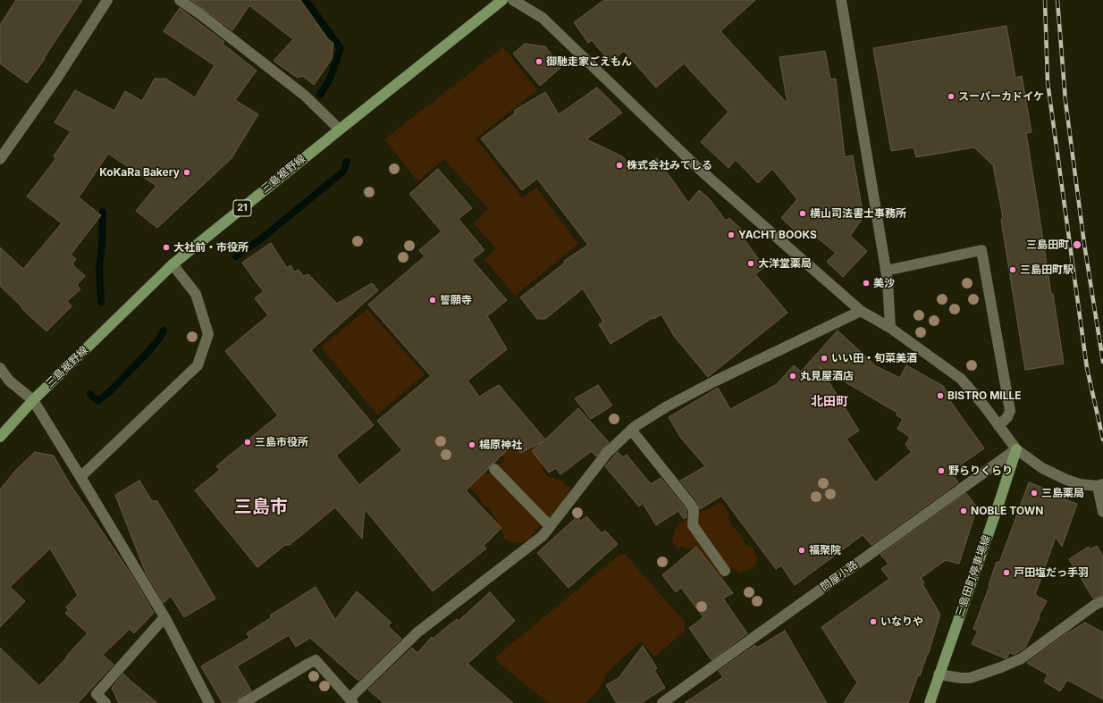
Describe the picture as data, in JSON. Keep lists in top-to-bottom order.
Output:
{
  "streets": {
    "main road": ["三島裾野線", "21", "三島田町停車場線"],
    "street": ["問屋小路"]
  },
  "crossings": [
    ["問屋小路", "三島田町停車場線"]
  ],
  "districts": ["北田町", "三島市"],
  "places": [
    "御馳走家ごえもん",
    "スーパーカドイケ",
    "株式会社みてしる",
    "KoKaRa Bakery",
    "横山司法書士事務所",
    "YACHT BOOKS",
    "三島田町",
    "大社前・市役所",
    "大洋堂薬局",
    "三島田町駅",
    "美沙",
    "誓願寺",
    "いい田・旬菜美酒",
    "丸見屋酒店",
    "BISTRO MILLE",
    "三島市役所",
    "楊原神社",
    "野らりくらり",
    "三島薬局",
    "NOBLE TOWN",
    "福聚院",
    "戸田塩だっ手羽",
    "いなりや"
  ]
}
